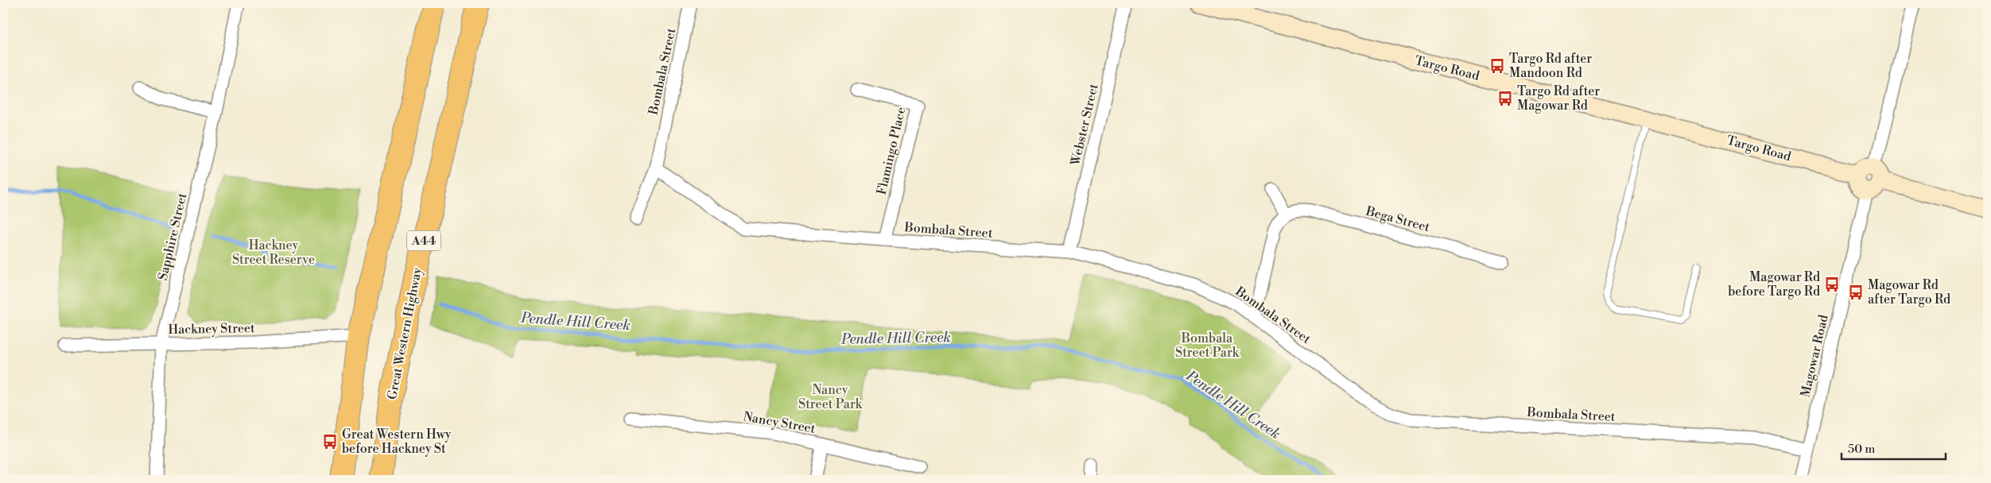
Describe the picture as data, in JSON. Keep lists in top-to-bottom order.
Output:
{
  "streets": {
    "highway": ["A44", "Great Western Highway"],
    "street": [
      "Targo Road",
      "Bombala Street",
      "Webster Street",
      "Flamingo Place",
      "Bega Street",
      "Sapphire Street",
      "Hackney Street",
      "Magowar Road",
      "Nancy Street"
    ]
  },
  "crossings": [
    ["Bombala Street", "Webster Street"],
    ["Bombala Street", "Flamingo Place"],
    ["Bombala Street", "Magowar Road"],
    ["Sapphire Street", "Hackney Street"]
  ],
  "water": ["Pendle Hill Creek"],
  "parks": ["Hackney Street Reserve", "Bombala Street Park", "Nancy Street Park"],
  "places": {
    "bus stop": [
      "Targo Rd after Mandoon Rd",
      "Targo Rd after Magowar Rd",
      "Magowar Rd before Targo Rd",
      "Magowar Rd after Targo Rd",
      "Great Western Hwy before Hackney St"
    ]
  },
  "scale_bar": "50 m"
}
